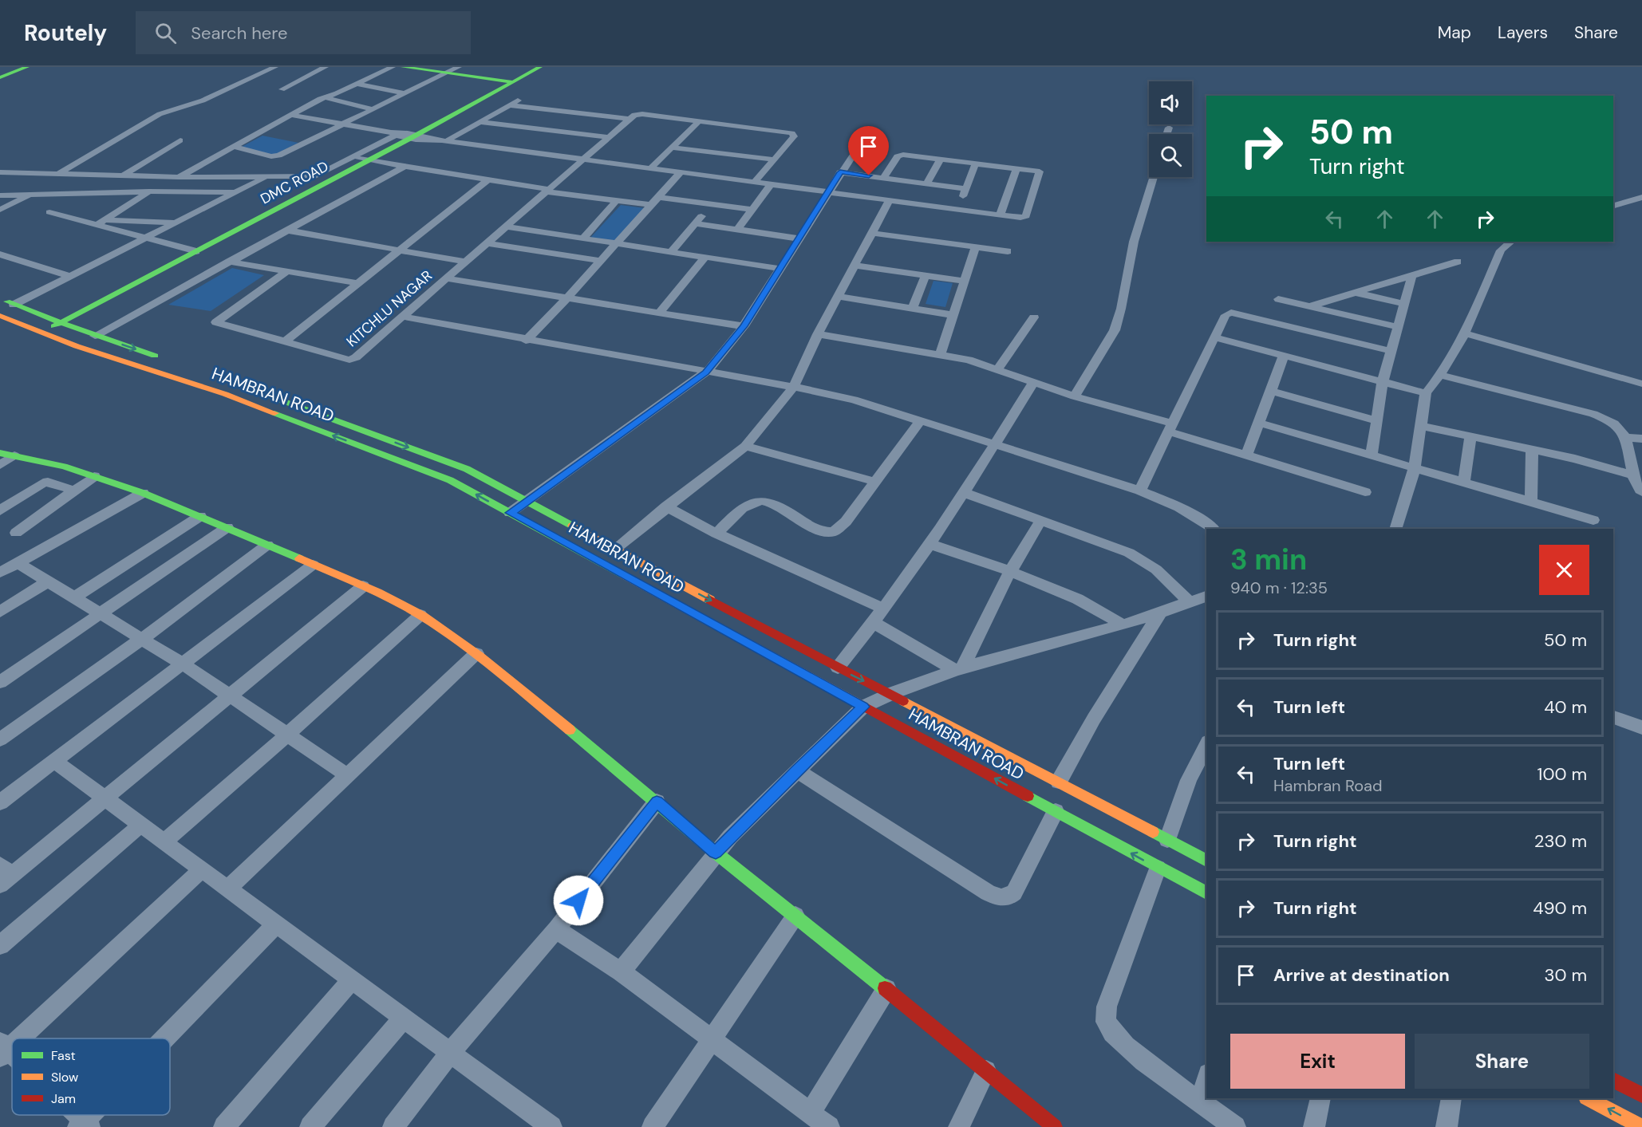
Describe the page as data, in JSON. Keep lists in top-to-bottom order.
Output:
{
  "streets": {
    "main road": ["DMC ROAD", "HAMBRAN ROAD"],
    "street": ["KITCHLU NAGAR"]
  },
  "crossings": [
    ["DMC ROAD", "HAMBRAN ROAD"]
  ],
  "legend": ["Fast", "Slow", "Jam"],
  "page": {
    "header": "Routely",
    "search": "Search here",
    "nav": ["Map", "Layers", "Share"],
    "turn": ["50 m", "Turn right"],
    "heading": ["3 min", "940 m · 12:35"],
    "list": [
      {
        "name": "Turn right",
        "value": "50 m"
      },
      {
        "name": "Turn left",
        "value": "40 m"
      },
      {
        "name": "Turn left",
        "note": "Hambran Road",
        "value": "100 m"
      },
      {
        "name": "Turn right",
        "value": "230 m"
      },
      {
        "name": "Turn right",
        "value": "490 m"
      },
      {
        "name": "Arrive at destination",
        "value": "30 m"
      }
    ],
    "buttons": ["Exit", "Share"]
  }
}
